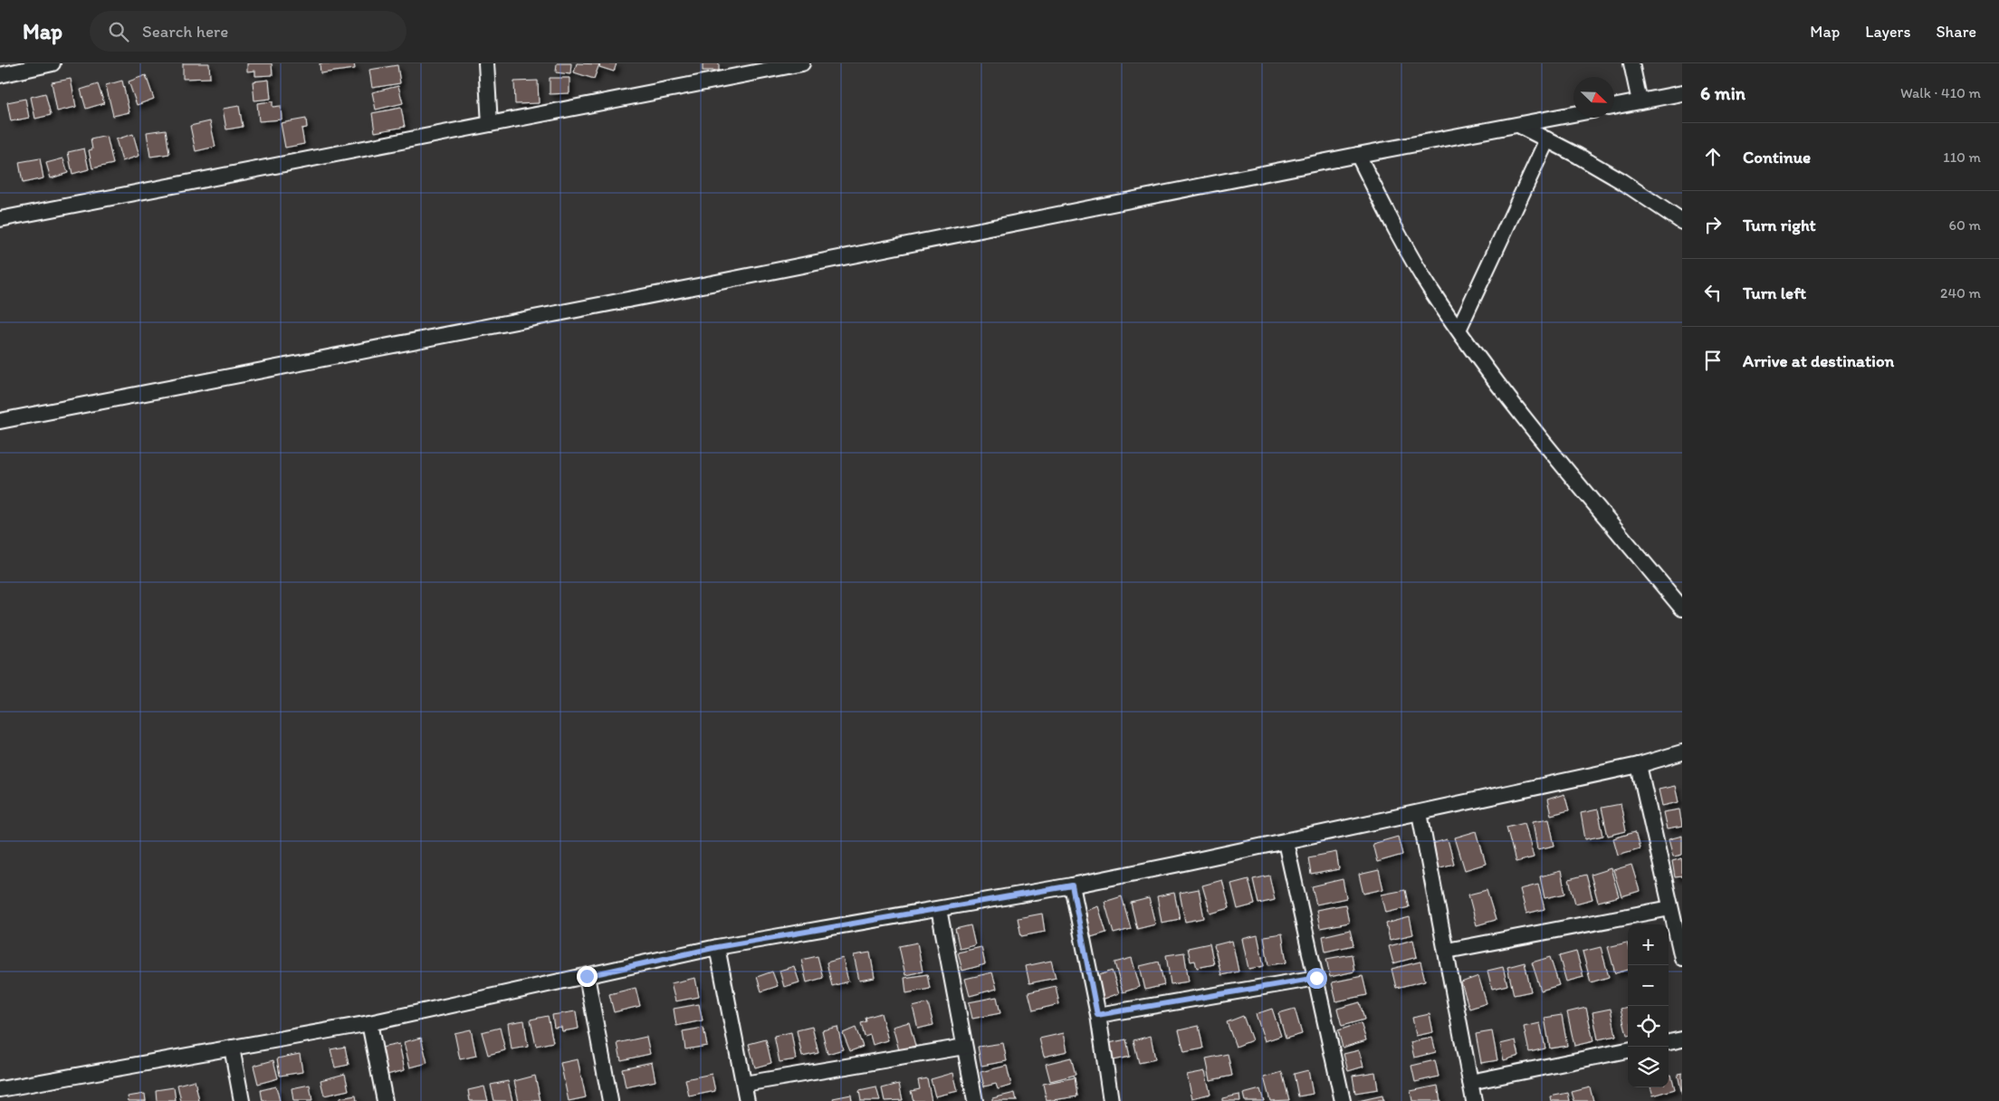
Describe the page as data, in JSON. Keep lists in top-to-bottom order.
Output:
{
  "north": "bottom right",
  "page": {
    "header": "Map",
    "search": "Search here",
    "nav": ["Map", "Layers", "Share"],
    "heading": ["6 min", "Walk · 410 m"],
    "list": [
      ["Continue", "110 m"],
      ["Turn right", "60 m"],
      ["Turn left", "240 m"],
      "Arrive at destination"
    ],
    "map_buttons": ["+", "−"]
  }
}
